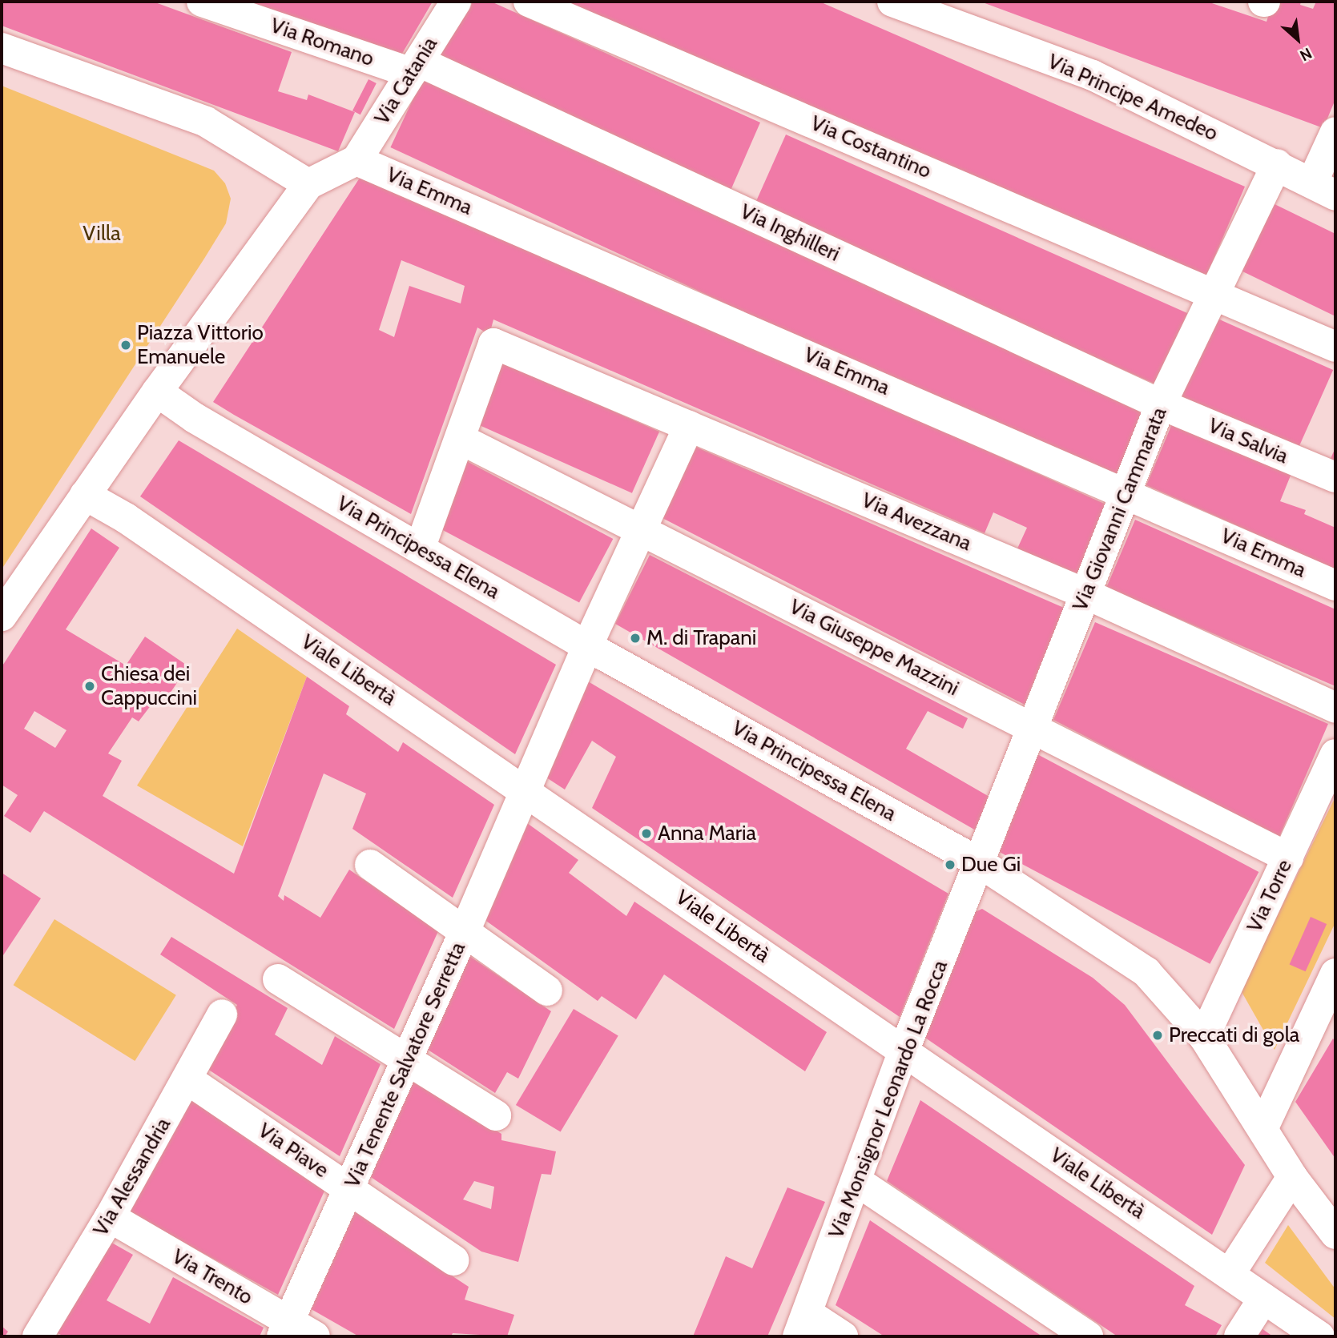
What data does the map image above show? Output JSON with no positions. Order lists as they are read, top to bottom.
{
  "streets": {
    "street": [
      "Via Romano",
      "Via Catania",
      "Via Principe Amedeo",
      "Via Costantino",
      "Via Emma",
      "Via Inghilleri",
      "Via Salvia",
      "Via Giovanni Cammarata",
      "Via Avezzana",
      "Via Principessa Elena",
      "Via Giuseppe Mazzini",
      "Viale Libertà",
      "Via Torre",
      "Via Tenente Salvatore Serretta",
      "Via Monsignor Leonardo La Rocca",
      "Via Piave",
      "Via Alessandria",
      "Via Trento"
    ]
  },
  "crossings": [
    ["Via Romano", "Via Catania"],
    ["Via Romano", "Via Inghilleri"],
    ["Via Catania", "Via Emma"],
    ["Via Catania", "Via Inghilleri"],
    ["Via Principe Amedeo", "Via Giovanni Cammarata"],
    ["Via Costantino", "Via Giovanni Cammarata"],
    ["Via Emma", "Via Giovanni Cammarata"],
    ["Via Inghilleri", "Via Salvia"],
    ["Via Inghilleri", "Via Giovanni Cammarata"],
    ["Via Salvia", "Via Giovanni Cammarata"],
    ["Via Giovanni Cammarata", "Via Avezzana"],
    ["Via Giovanni Cammarata", "Via Principessa Elena"],
    ["Via Giovanni Cammarata", "Via Giuseppe Mazzini"],
    ["Via Giovanni Cammarata", "Via Monsignor Leonardo La Rocca"],
    ["Via Avezzana", "Via Giuseppe Mazzini"],
    ["Via Avezzana", "Via Tenente Salvatore Serretta"],
    ["Via Principessa Elena", "Via Torre"],
    ["Via Principessa Elena", "Via Tenente Salvatore Serretta"],
    ["Via Principessa Elena", "Via Monsignor Leonardo La Rocca"],
    ["Via Giuseppe Mazzini", "Via Torre"],
    ["Via Giuseppe Mazzini", "Via Tenente Salvatore Serretta"],
    ["Viale Libertà", "Via Tenente Salvatore Serretta"],
    ["Viale Libertà", "Via Monsignor Leonardo La Rocca"],
    ["Via Tenente Salvatore Serretta", "Via Piave"],
    ["Via Tenente Salvatore Serretta", "Via Trento"],
    ["Via Piave", "Via Alessandria"],
    ["Via Alessandria", "Via Trento"]
  ],
  "parks": ["Villa"],
  "places": [
    "Piazza Vittorio Emanuele",
    "M. di Trapani",
    "Chiesa dei Cappuccini",
    "Anna Maria",
    "Due Gi",
    "Preccati di gola"
  ],
  "north": "bottom right"
}
